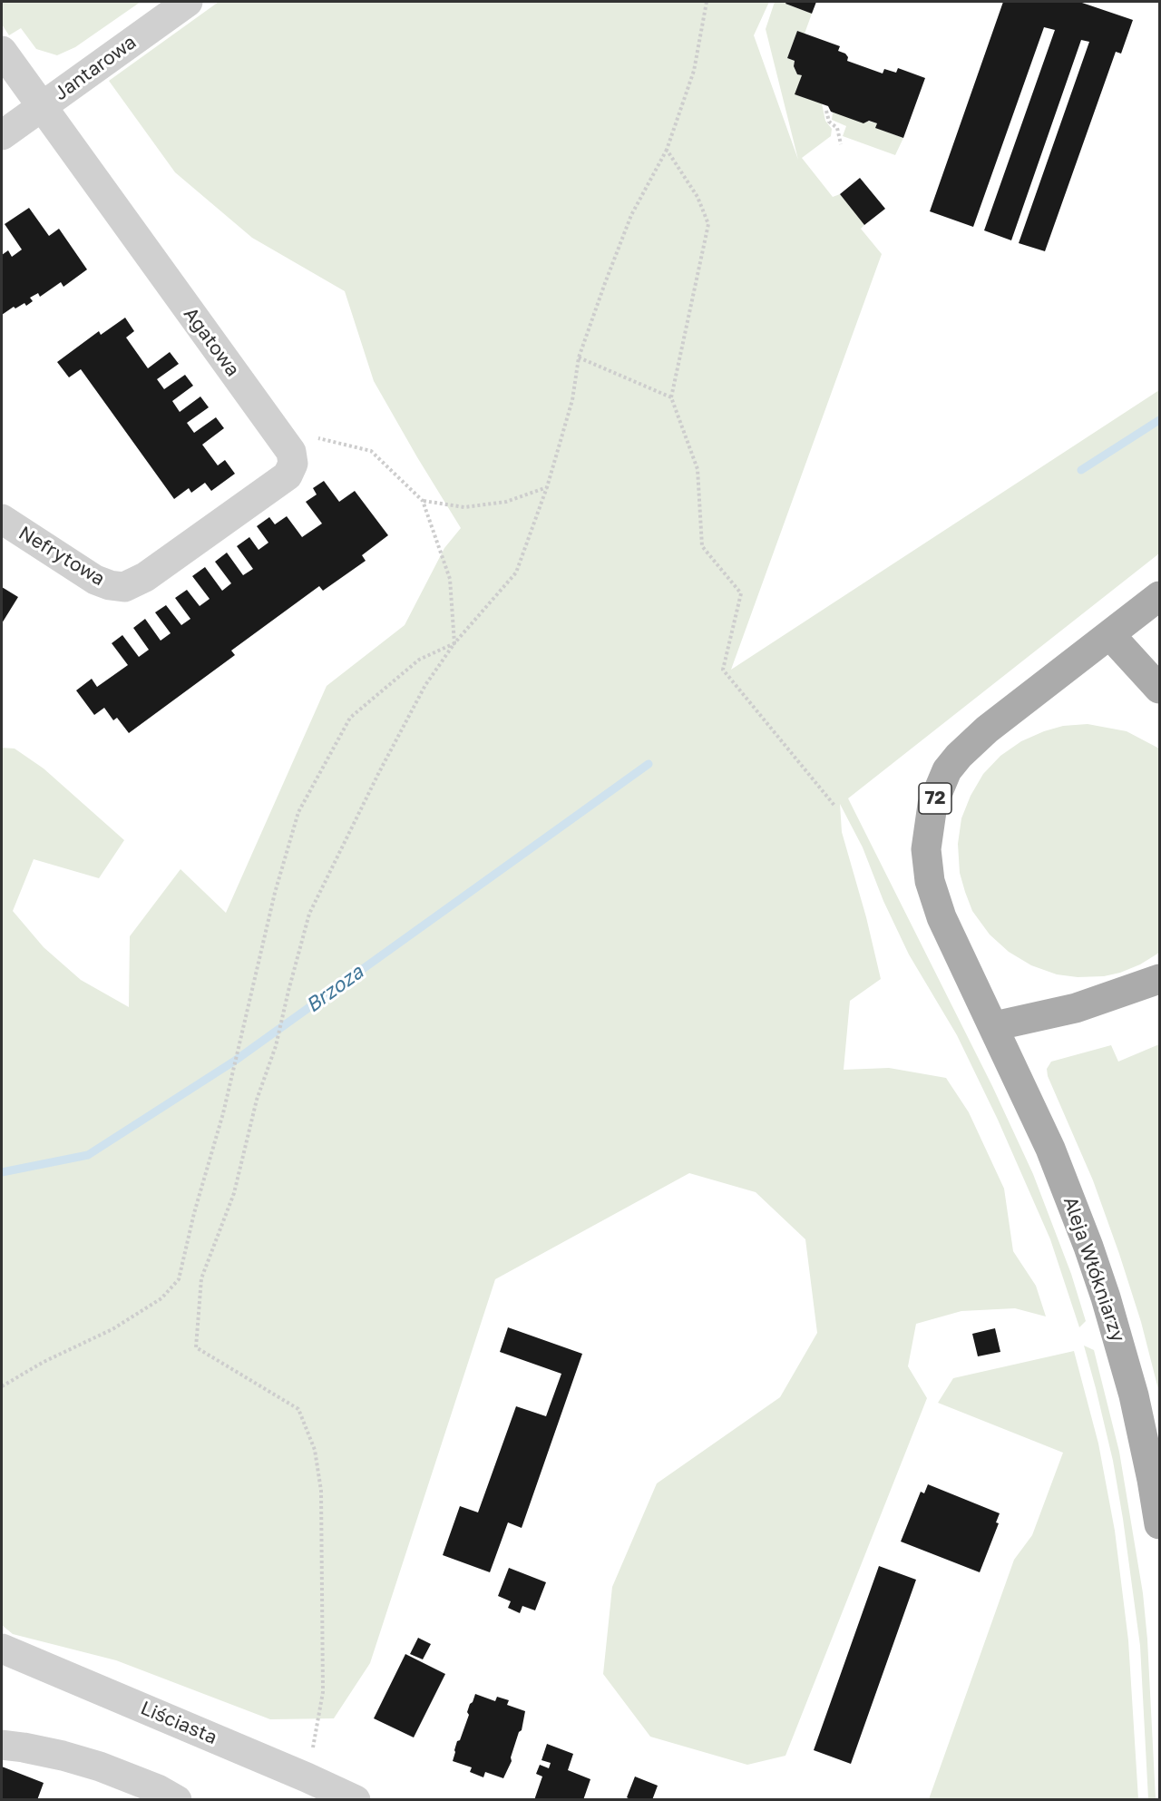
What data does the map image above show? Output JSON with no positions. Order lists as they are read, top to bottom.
{
  "streets": {
    "main road": ["72", "Aleja Włókniarzy"],
    "street": [
      "Jantarowa",
      "Agatowa",
      "Nefrytowa",
      "Liściasta"
    ]
  },
  "crossings": [
    ["Jantarowa", "Agatowa"],
    ["Agatowa", "Nefrytowa"],
    ["72", "Aleja Włókniarzy"]
  ],
  "water": ["Brzoza"]
}
